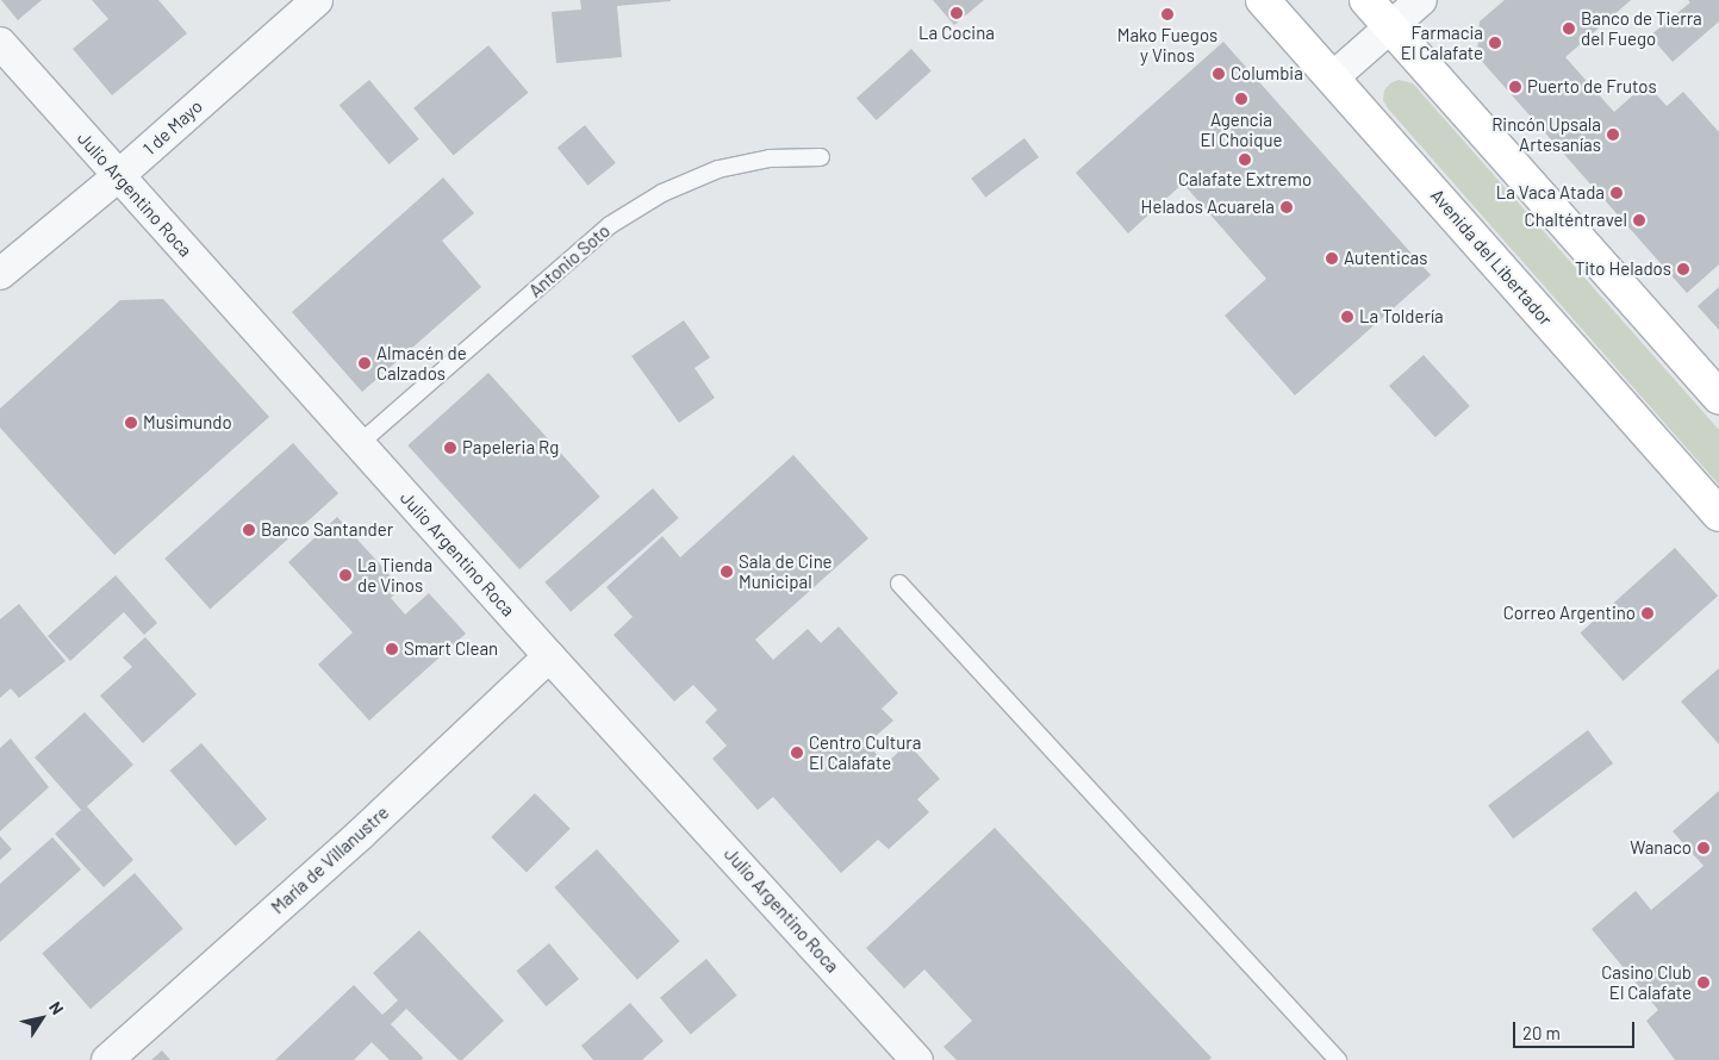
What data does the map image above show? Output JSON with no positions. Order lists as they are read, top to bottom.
{
  "streets": {
    "main road": ["Avenida del Libertador"],
    "street": ["1 de Mayo", "Julio Argentino Roca", "María de Villanustre"],
    "lane": ["Antonio Soto"]
  },
  "crossings": [
    ["1 de Mayo", "Julio Argentino Roca"],
    ["Julio Argentino Roca", "Antonio Soto"],
    ["Julio Argentino Roca", "María de Villanustre"]
  ],
  "places": [
    "La Cocina",
    "Mako Fuegos y Vinos",
    "Banco de Tierra del Fuego",
    "Farmacia El Calafate",
    "Columbia",
    "Puerto de Frutos",
    "Agencia El Choique",
    "Rincón Upsala Artesanías",
    "Calafate Extremo",
    "La Vaca Atada",
    "Helados Acuarela",
    "Chalténtravel",
    "Autenticas",
    "Tito Helados",
    "La Toldería",
    "Almacén de Calzados",
    "Musimundo",
    "Papeleria Rg",
    "Banco Santander",
    "Sala de Cine Municipal",
    "La Tienda de Vinos",
    "Correo Argentino",
    "Smart Clean",
    "Centro Cultura El Calafate",
    "Wanaco",
    "Casino Club El Calafate"
  ],
  "scale_bar": "20 m",
  "north": "top right"
}
